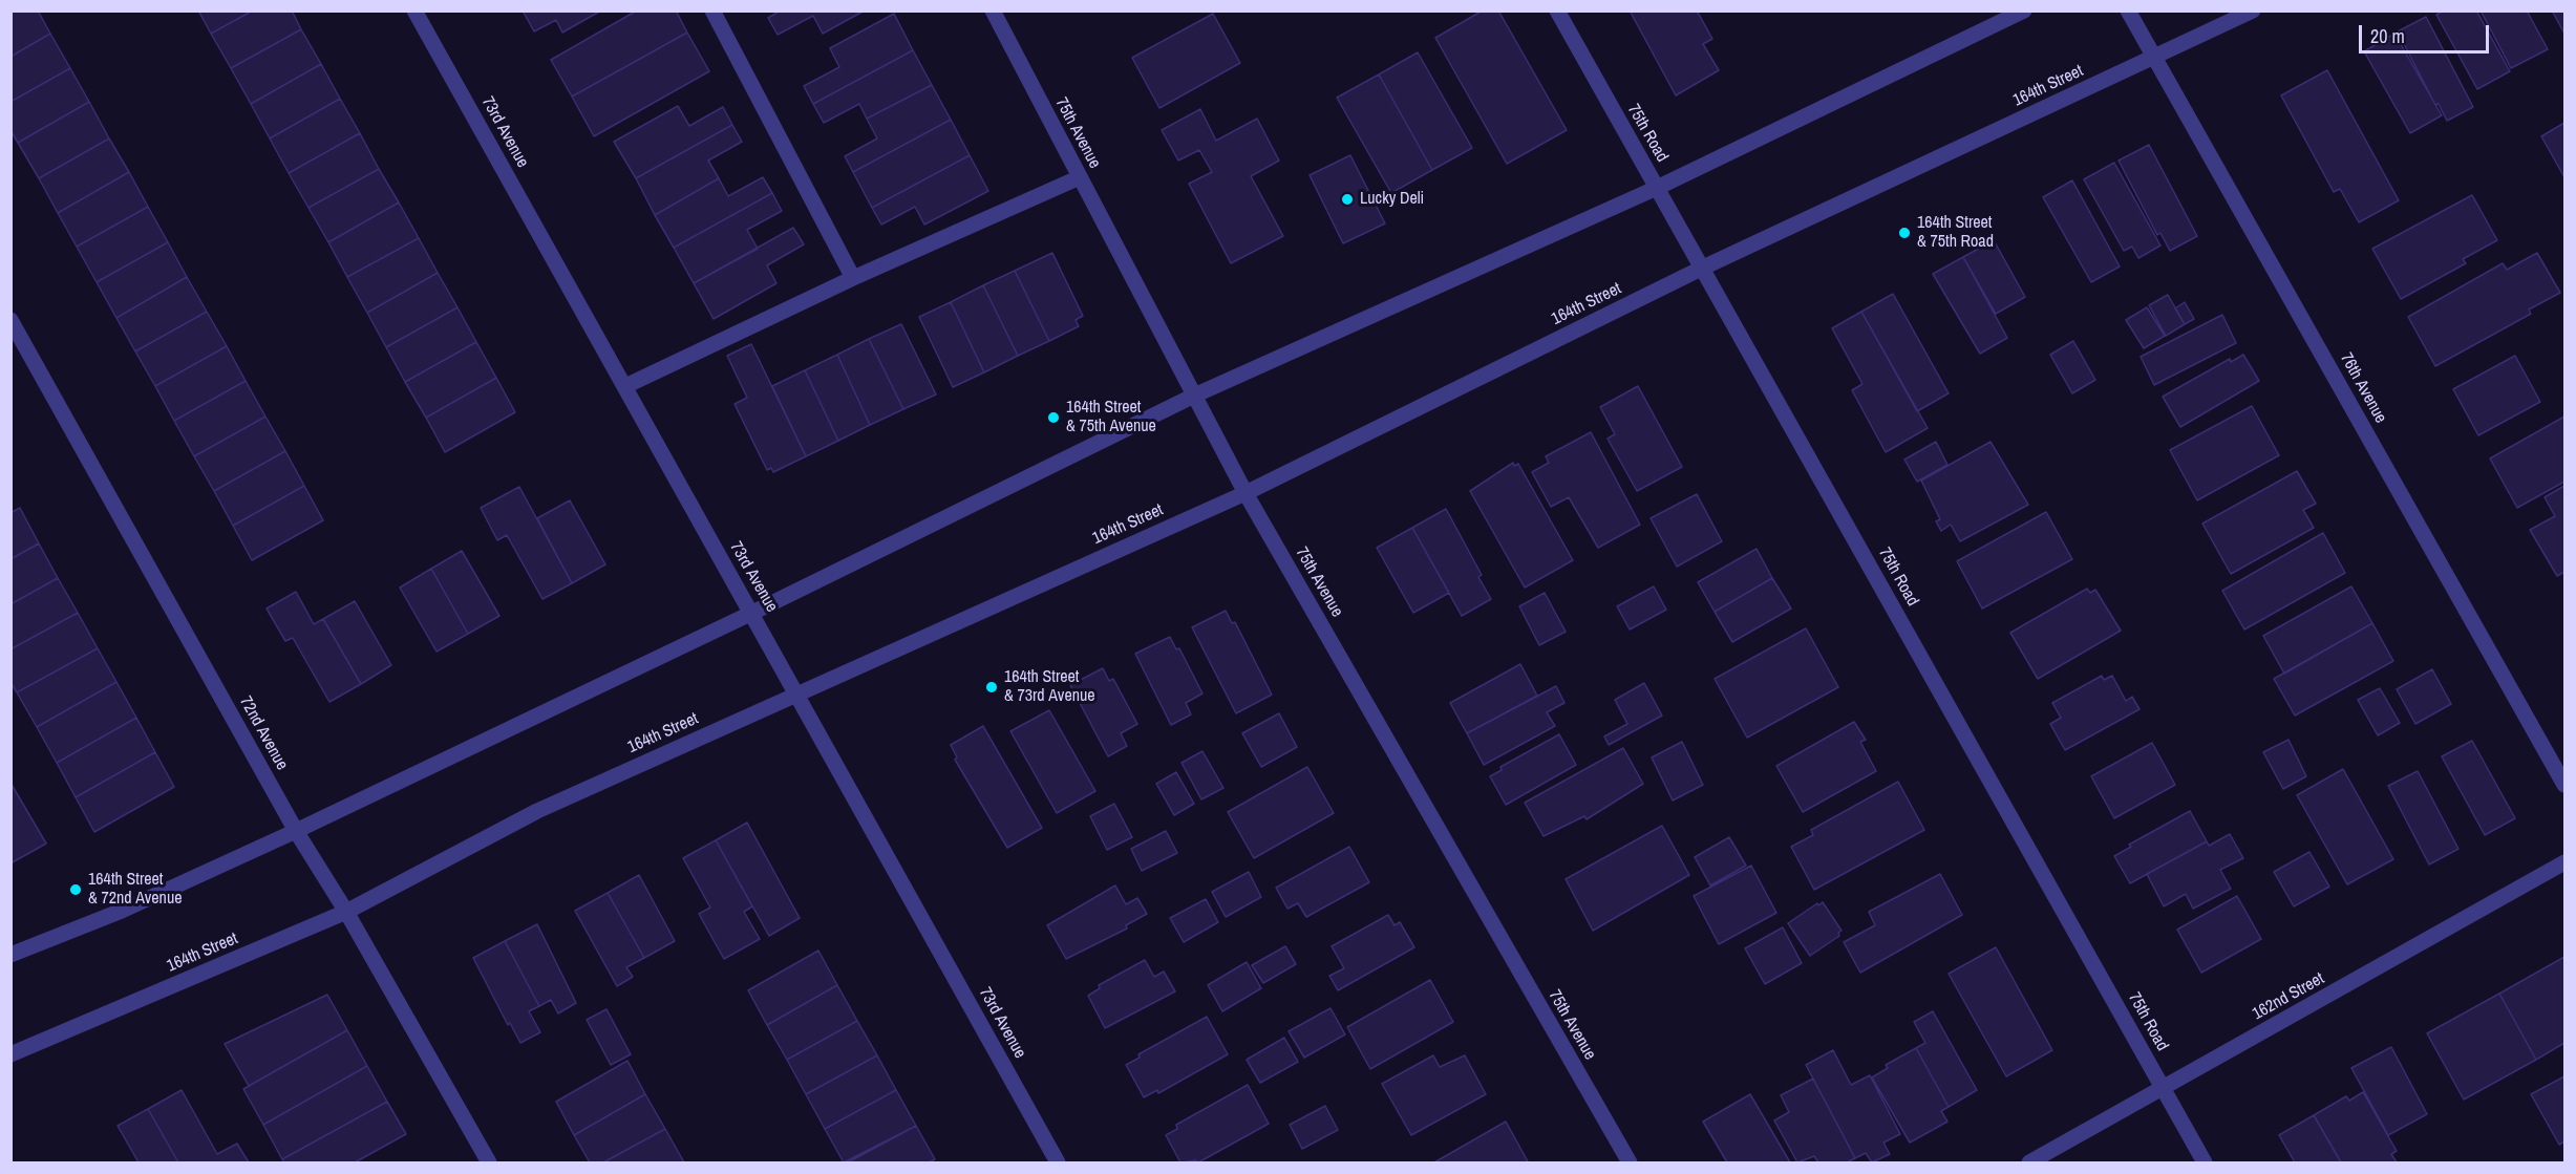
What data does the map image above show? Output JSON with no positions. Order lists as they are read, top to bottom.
{
  "streets": {
    "street": [
      "164th Street",
      "73rd Avenue",
      "75th Avenue",
      "75th Road",
      "76th Avenue",
      "72nd Avenue",
      "162nd Street"
    ]
  },
  "crossings": [
    ["164th Street", "73rd Avenue"],
    ["164th Street", "75th Avenue"],
    ["164th Street", "75th Road"],
    ["164th Street", "76th Avenue"],
    ["164th Street", "72nd Avenue"],
    ["75th Road", "162nd Street"]
  ],
  "places": [
    "Lucky Deli",
    "164th Street & 75th Road",
    "164th Street & 75th Avenue",
    "164th Street & 73rd Avenue",
    "164th Street & 72nd Avenue"
  ],
  "scale_bar": "20 m"
}
